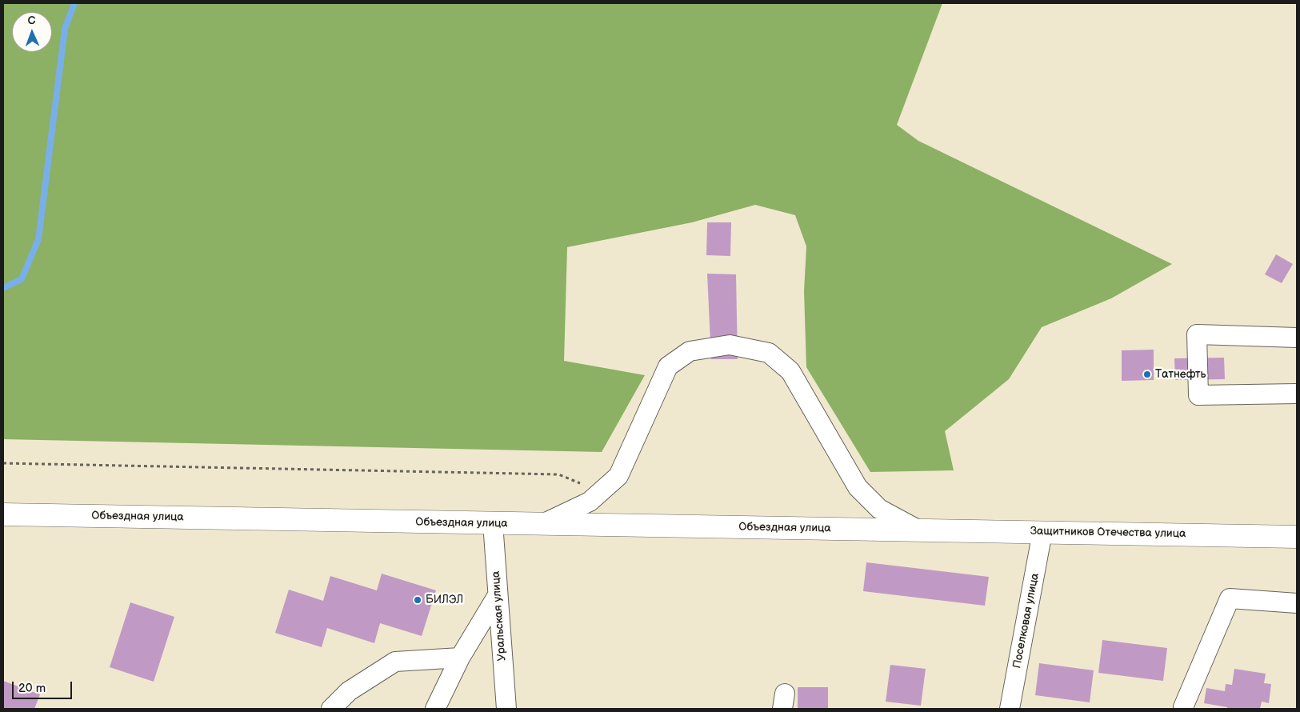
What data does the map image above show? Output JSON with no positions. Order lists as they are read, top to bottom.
{
  "streets": {
    "main road": ["Объездная улица", "Защитников Отечества улица"],
    "street": ["Уральская улица", "Поселковая улица"]
  },
  "crossings": [
    ["Объездная улица", "Защитников Отечества улица"],
    ["Объездная улица", "Уральская улица"],
    ["Защитников Отечества улица", "Поселковая улица"]
  ],
  "places": ["Татнефть", "БИЛЭЛ"],
  "scale_bar": "20 m",
  "north": "top"
}
